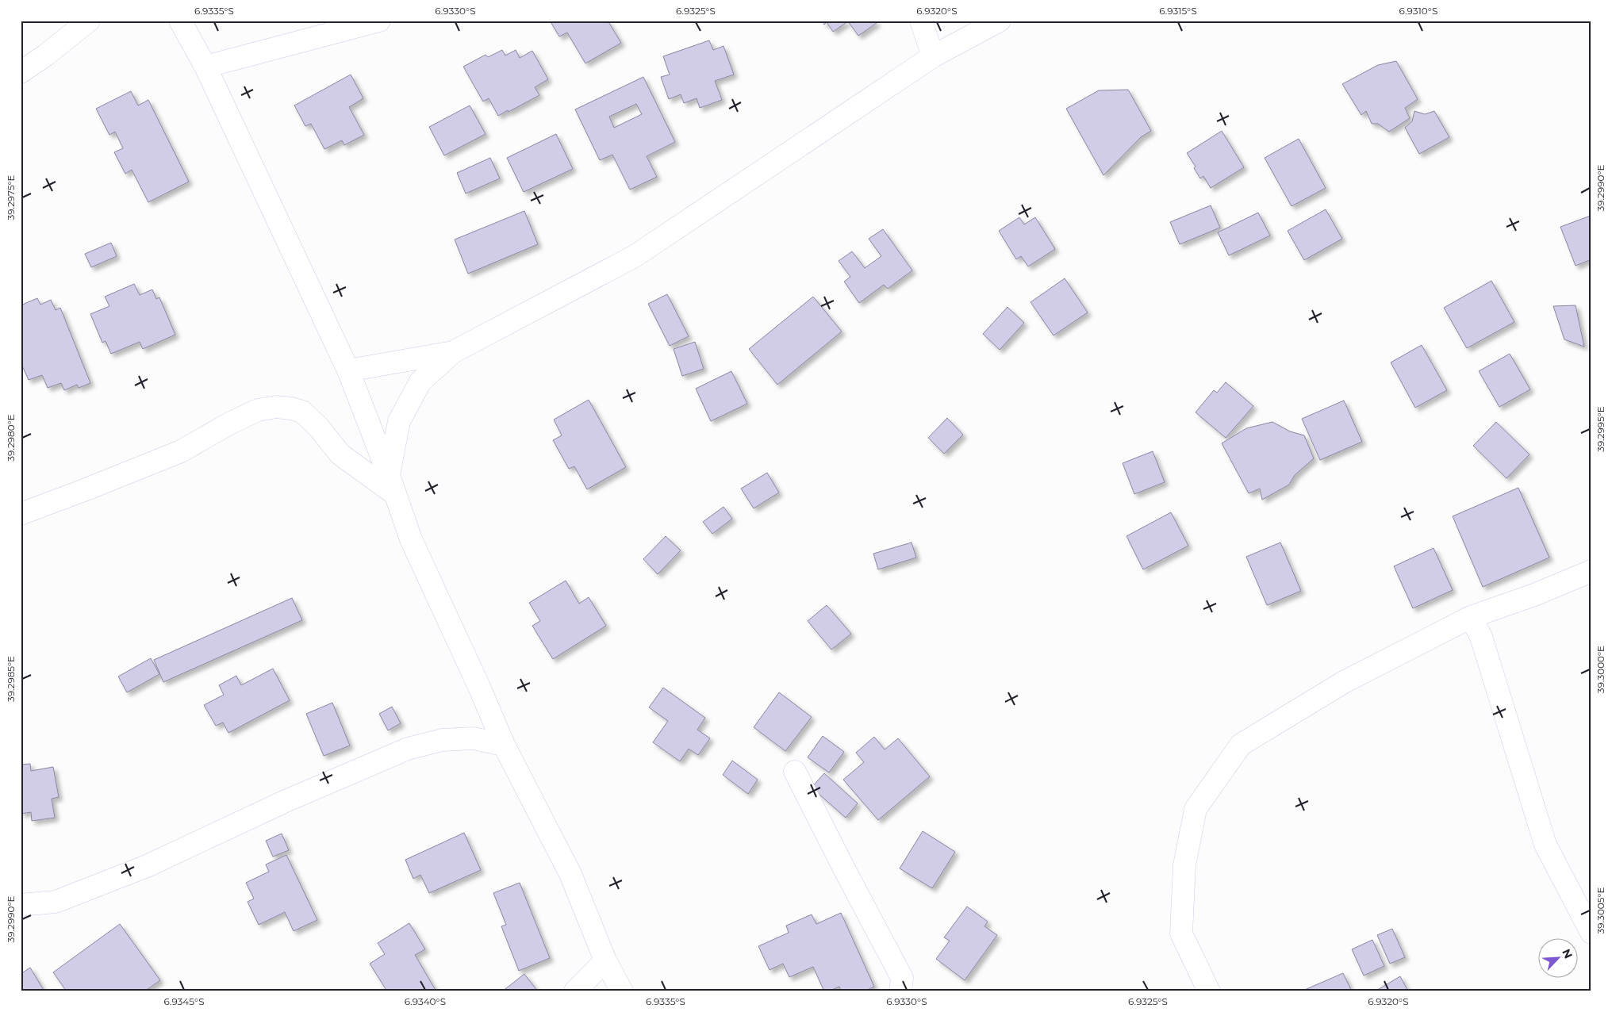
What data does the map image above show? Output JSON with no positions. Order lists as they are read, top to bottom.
{
  "north": "top right",
  "coordinates": [
    "6.9335°S",
    "6.9330°S",
    "6.9325°S",
    "6.9320°S",
    "6.9315°S",
    "6.9310°S",
    "39.2990°E",
    "39.2975°E",
    "39.2995°E",
    "39.2980°E",
    "39.3000°E",
    "39.2985°E",
    "39.3005°E",
    "6.9345°S",
    "6.9340°S"
  ]
}
